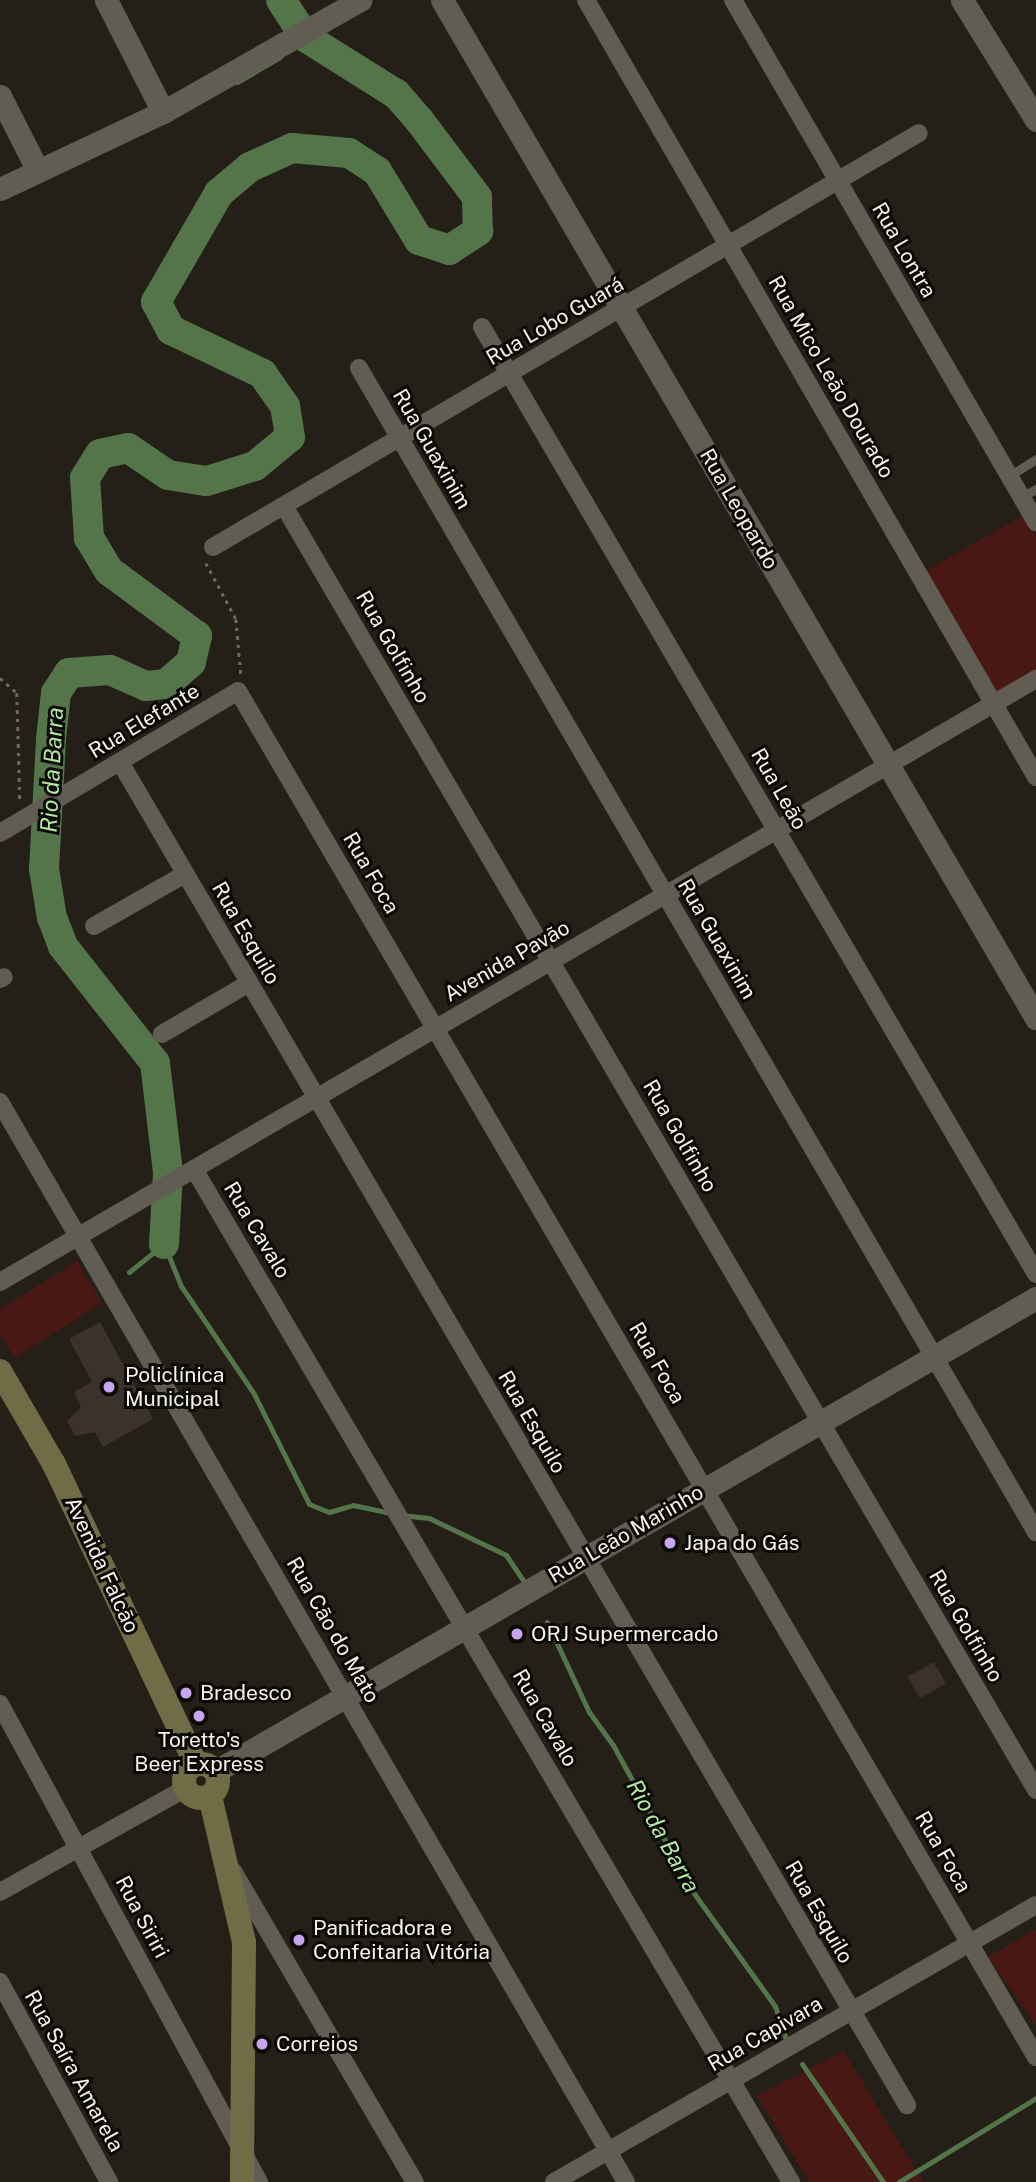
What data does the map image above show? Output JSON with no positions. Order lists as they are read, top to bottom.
{
  "streets": {
    "main road": ["Avenida Falcão"],
    "street": [
      "Rua Lontra",
      "Rua Lobo Guará",
      "Rua Mico Leão Dourado",
      "Rua Guaxinim",
      "Rua Leopardo",
      "Rua Golfinho",
      "Rua Elefante",
      "Rua Leão",
      "Rua Foca",
      "Rua Esquilo",
      "Avenida Pavão",
      "Rua Cavalo",
      "Rua Leão Marinho",
      "Rua Cão do Mato",
      "Rua Siriri",
      "Rua Capivara",
      "Rua Saíra Amarela"
    ]
  },
  "crossings": [
    ["Rua Lontra", "Rua Lobo Guará"],
    ["Rua Lobo Guará", "Rua Mico Leão Dourado"],
    ["Rua Lobo Guará", "Rua Guaxinim"],
    ["Rua Lobo Guará", "Rua Leopardo"],
    ["Rua Lobo Guará", "Rua Golfinho"],
    ["Rua Lobo Guará", "Rua Leão"],
    ["Rua Mico Leão Dourado", "Avenida Pavão"],
    ["Rua Guaxinim", "Avenida Pavão"],
    ["Rua Guaxinim", "Rua Leão Marinho"],
    ["Rua Leopardo", "Avenida Pavão"],
    ["Rua Golfinho", "Avenida Pavão"],
    ["Rua Golfinho", "Rua Leão Marinho"],
    ["Rua Elefante", "Rua Foca"],
    ["Rua Elefante", "Rua Esquilo"],
    ["Rua Leão", "Avenida Pavão"],
    ["Rua Foca", "Avenida Pavão"],
    ["Rua Foca", "Rua Leão Marinho"],
    ["Rua Foca", "Rua Capivara"],
    ["Rua Esquilo", "Avenida Pavão"],
    ["Rua Esquilo", "Rua Leão Marinho"],
    ["Rua Esquilo", "Rua Capivara"],
    ["Avenida Pavão", "Rua Cavalo"],
    ["Avenida Pavão", "Rua Cão do Mato"],
    ["Rua Cavalo", "Rua Leão Marinho"],
    ["Rua Cavalo", "Rua Capivara"],
    ["Rua Leão Marinho", "Avenida Falcão"],
    ["Rua Leão Marinho", "Rua Cão do Mato"],
    ["Rua Cão do Mato", "Rua Capivara"]
  ],
  "water": ["Rio da Barra"],
  "places": [
    "Policlínica Municipal",
    "Japa do Gás",
    "ORJ Supermercado",
    "Bradesco",
    "Toretto's Beer Express",
    "Panificadora e Confeitaria Vitória",
    "Correios"
  ]
}
